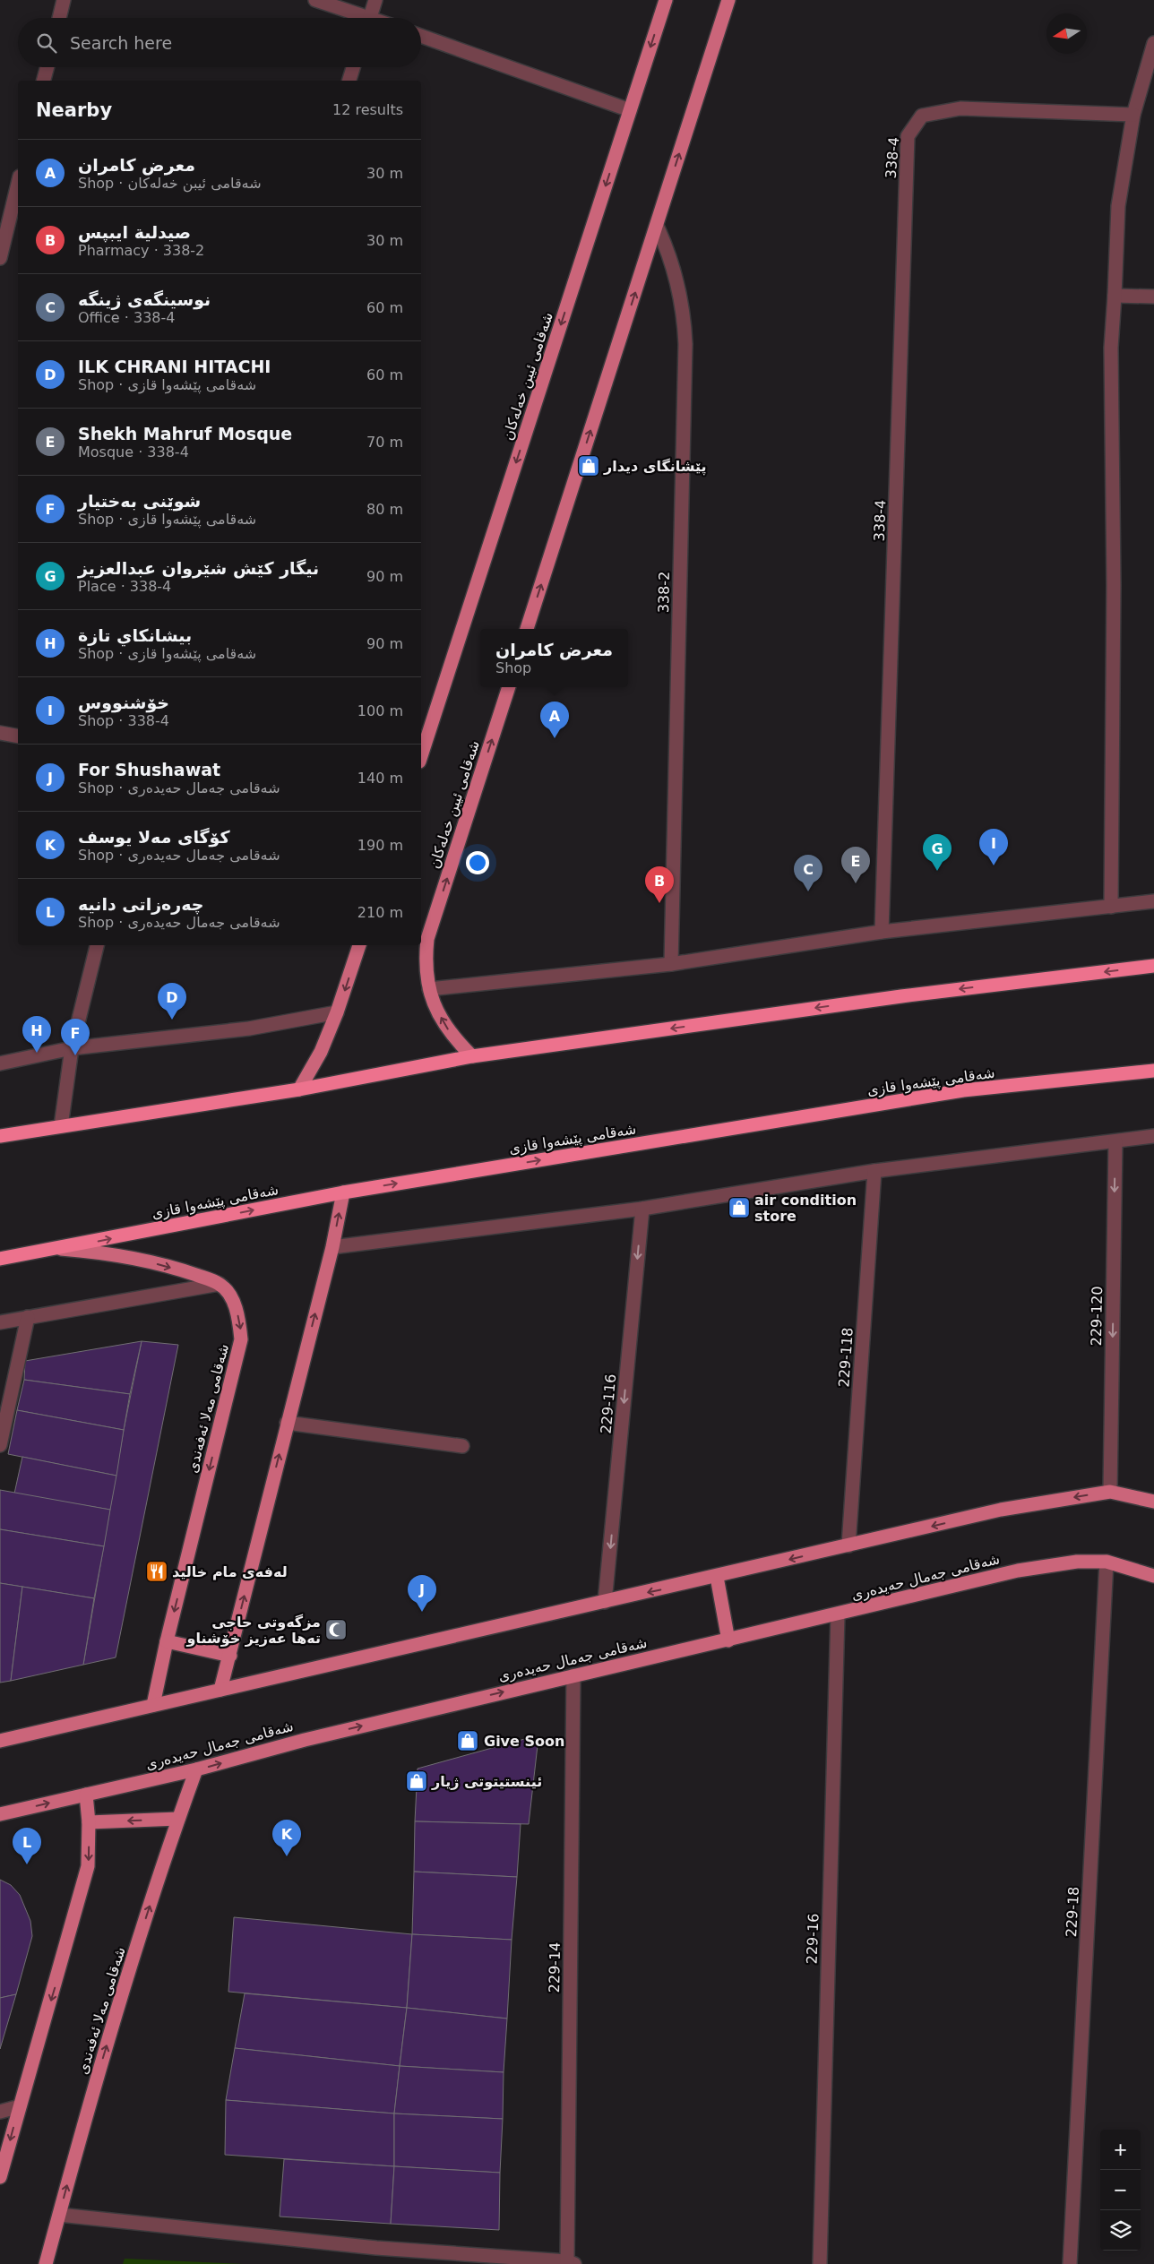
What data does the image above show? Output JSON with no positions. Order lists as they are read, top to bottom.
{
  "streets": {
    "highway": ["شەقامی پێشەوا قازی"],
    "main road": ["شەقامی ئیبن خەلەکان", "شەقامی مەلا ئەفەندی", "شەقامی جەمال حەیدەری"],
    "street": [
      "338-4",
      "338-2",
      "229-120",
      "229-118",
      "229-116",
      "229-18",
      "229-16",
      "229-14"
    ]
  },
  "crossings": [
    ["شەقامی مەلا ئەفەندی", "شەقامی جەمال حەیدەری"],
    ["شەقامی جەمال حەیدەری", "229-18"],
    ["شەقامی جەمال حەیدەری", "229-16"],
    ["شەقامی جەمال حەیدەری", "229-14"]
  ],
  "one_way": ["229-120", "229-116"],
  "places": {
    "shop": [
      "پێشانگای دیدار",
      "air condition store",
      "Give Soon",
      "ئینستیتوتی ژیار"
    ],
    "restaurant": ["لەفەی مام خالید"],
    "mosque": ["مزگەوتی حاجی تەها عەزیز خۆشناو"]
  },
  "north": "left",
  "page": {
    "search": "Search here",
    "heading": ["Nearby", "12 results"],
    "list": [
      {
        "mark": "A",
        "name": "معرض کامران",
        "note": "Shop · شەقامی ئیبن خەلەکان",
        "value": "30 m"
      },
      {
        "mark": "B",
        "name": "صيدلية ایبپس",
        "note": "Pharmacy · 338-2",
        "value": "30 m"
      },
      {
        "mark": "C",
        "name": "نوسینگەی ژینگە",
        "note": "Office · 338-4",
        "value": "60 m"
      },
      {
        "mark": "D",
        "name": "ILK CHRANI HITACHI",
        "note": "Shop · شەقامی پێشەوا قازی",
        "value": "60 m"
      },
      {
        "mark": "E",
        "name": "Shekh Mahruf Mosque",
        "note": "Mosque · 338-4",
        "value": "70 m"
      },
      {
        "mark": "F",
        "name": "شوێنی بەختیار",
        "note": "Shop · شەقامی پێشەوا قازی",
        "value": "80 m"
      },
      {
        "mark": "G",
        "name": "نیگار کێش شێروان عبدالعزیز",
        "note": "Place · 338-4",
        "value": "90 m"
      },
      {
        "mark": "H",
        "name": "بيشانكاي تازة",
        "note": "Shop · شەقامی پێشەوا قازی",
        "value": "90 m"
      },
      {
        "mark": "I",
        "name": "خۆشنووس",
        "note": "Shop · 338-4",
        "value": "100 m"
      },
      {
        "mark": "J",
        "name": "For Shushawat",
        "note": "Shop · شەقامی جەمال حەیدەری",
        "value": "140 m"
      },
      {
        "mark": "K",
        "name": "کۆگای مەلا یوسف",
        "note": "Shop · شەقامی جەمال حەیدەری",
        "value": "190 m"
      },
      {
        "mark": "L",
        "name": "چەرەزاتی دانیە",
        "note": "Shop · شەقامی جەمال حەیدەری",
        "value": "210 m"
      }
    ],
    "popup": ["معرض کامران", "Shop"],
    "pins": [
      "A",
      "I",
      "G",
      "E",
      "C",
      "B",
      "D",
      "H",
      "F",
      "J",
      "K",
      "L"
    ],
    "map_buttons": ["+", "−"]
  }
}
